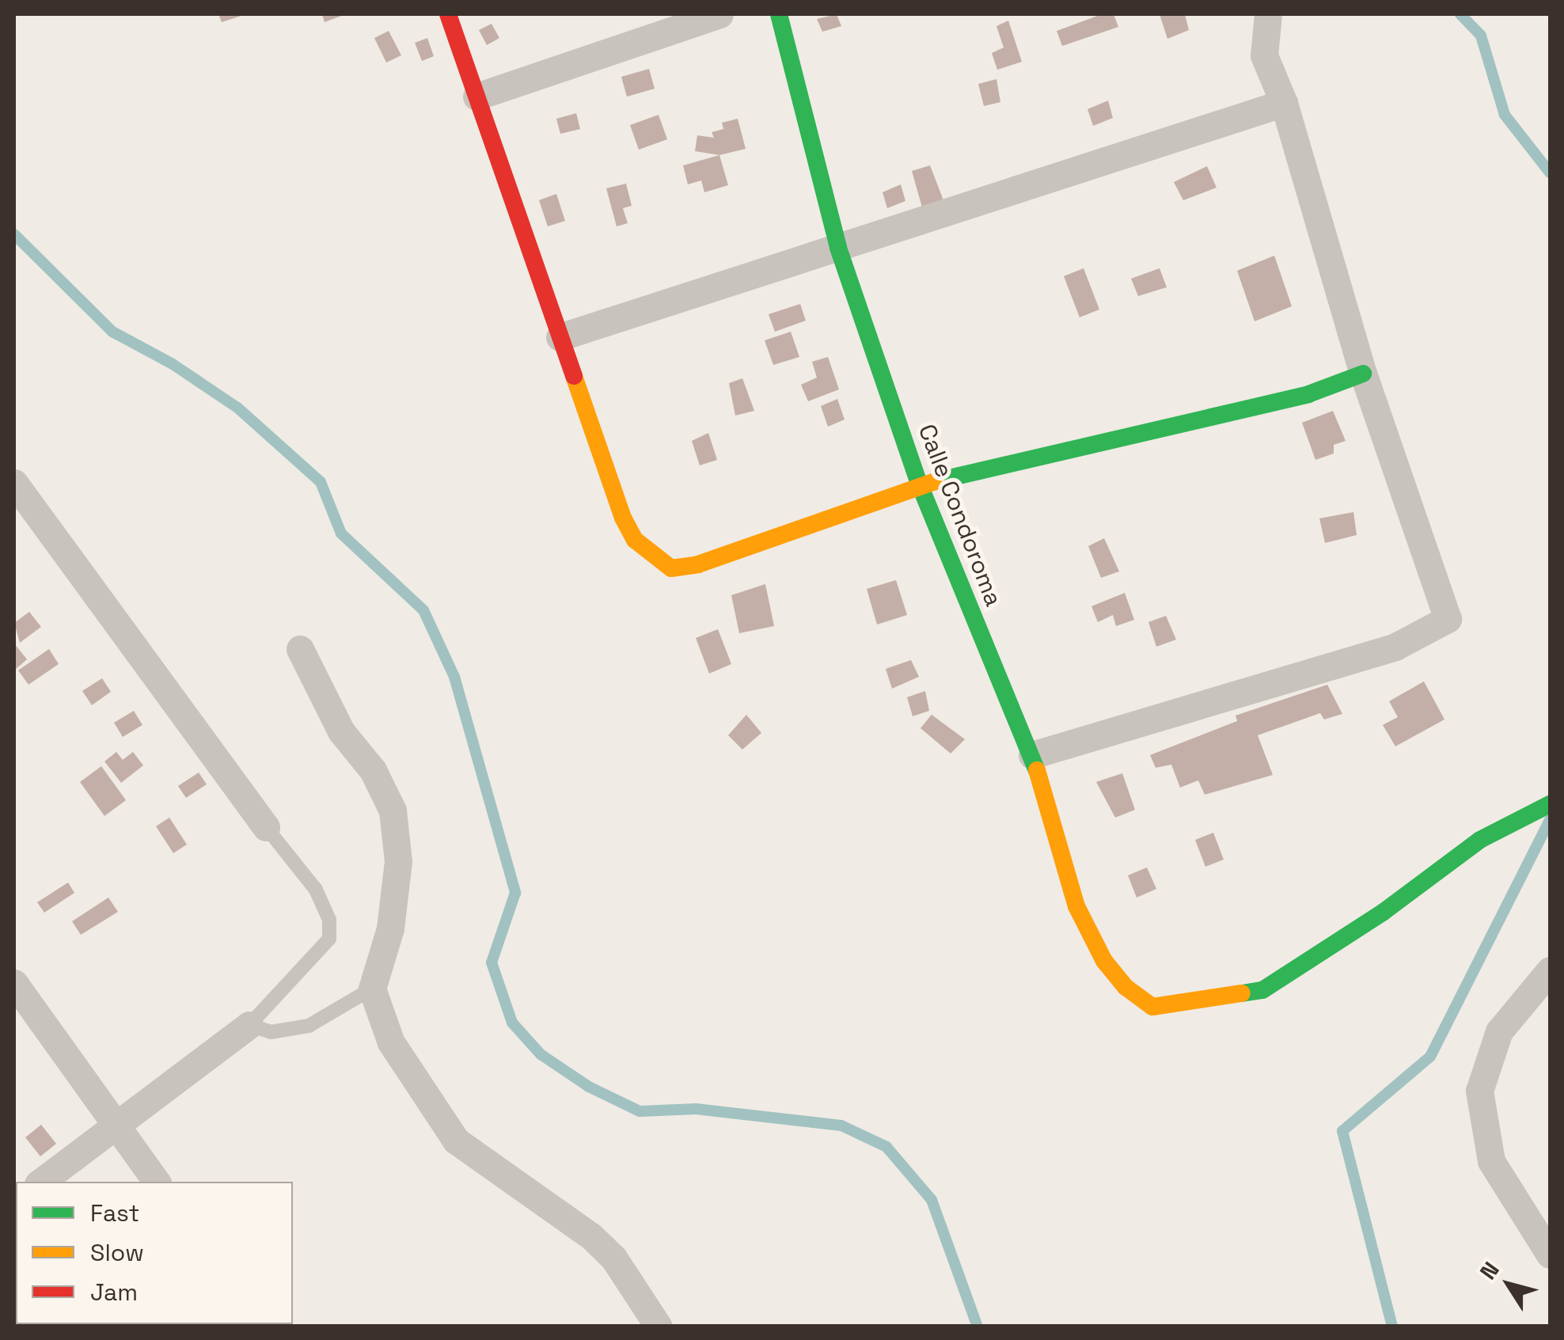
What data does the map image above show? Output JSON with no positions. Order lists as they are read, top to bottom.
{
  "streets": {
    "street": ["Calle Condoroma"]
  },
  "legend": ["Fast", "Slow", "Jam"],
  "north": "top left"
}
